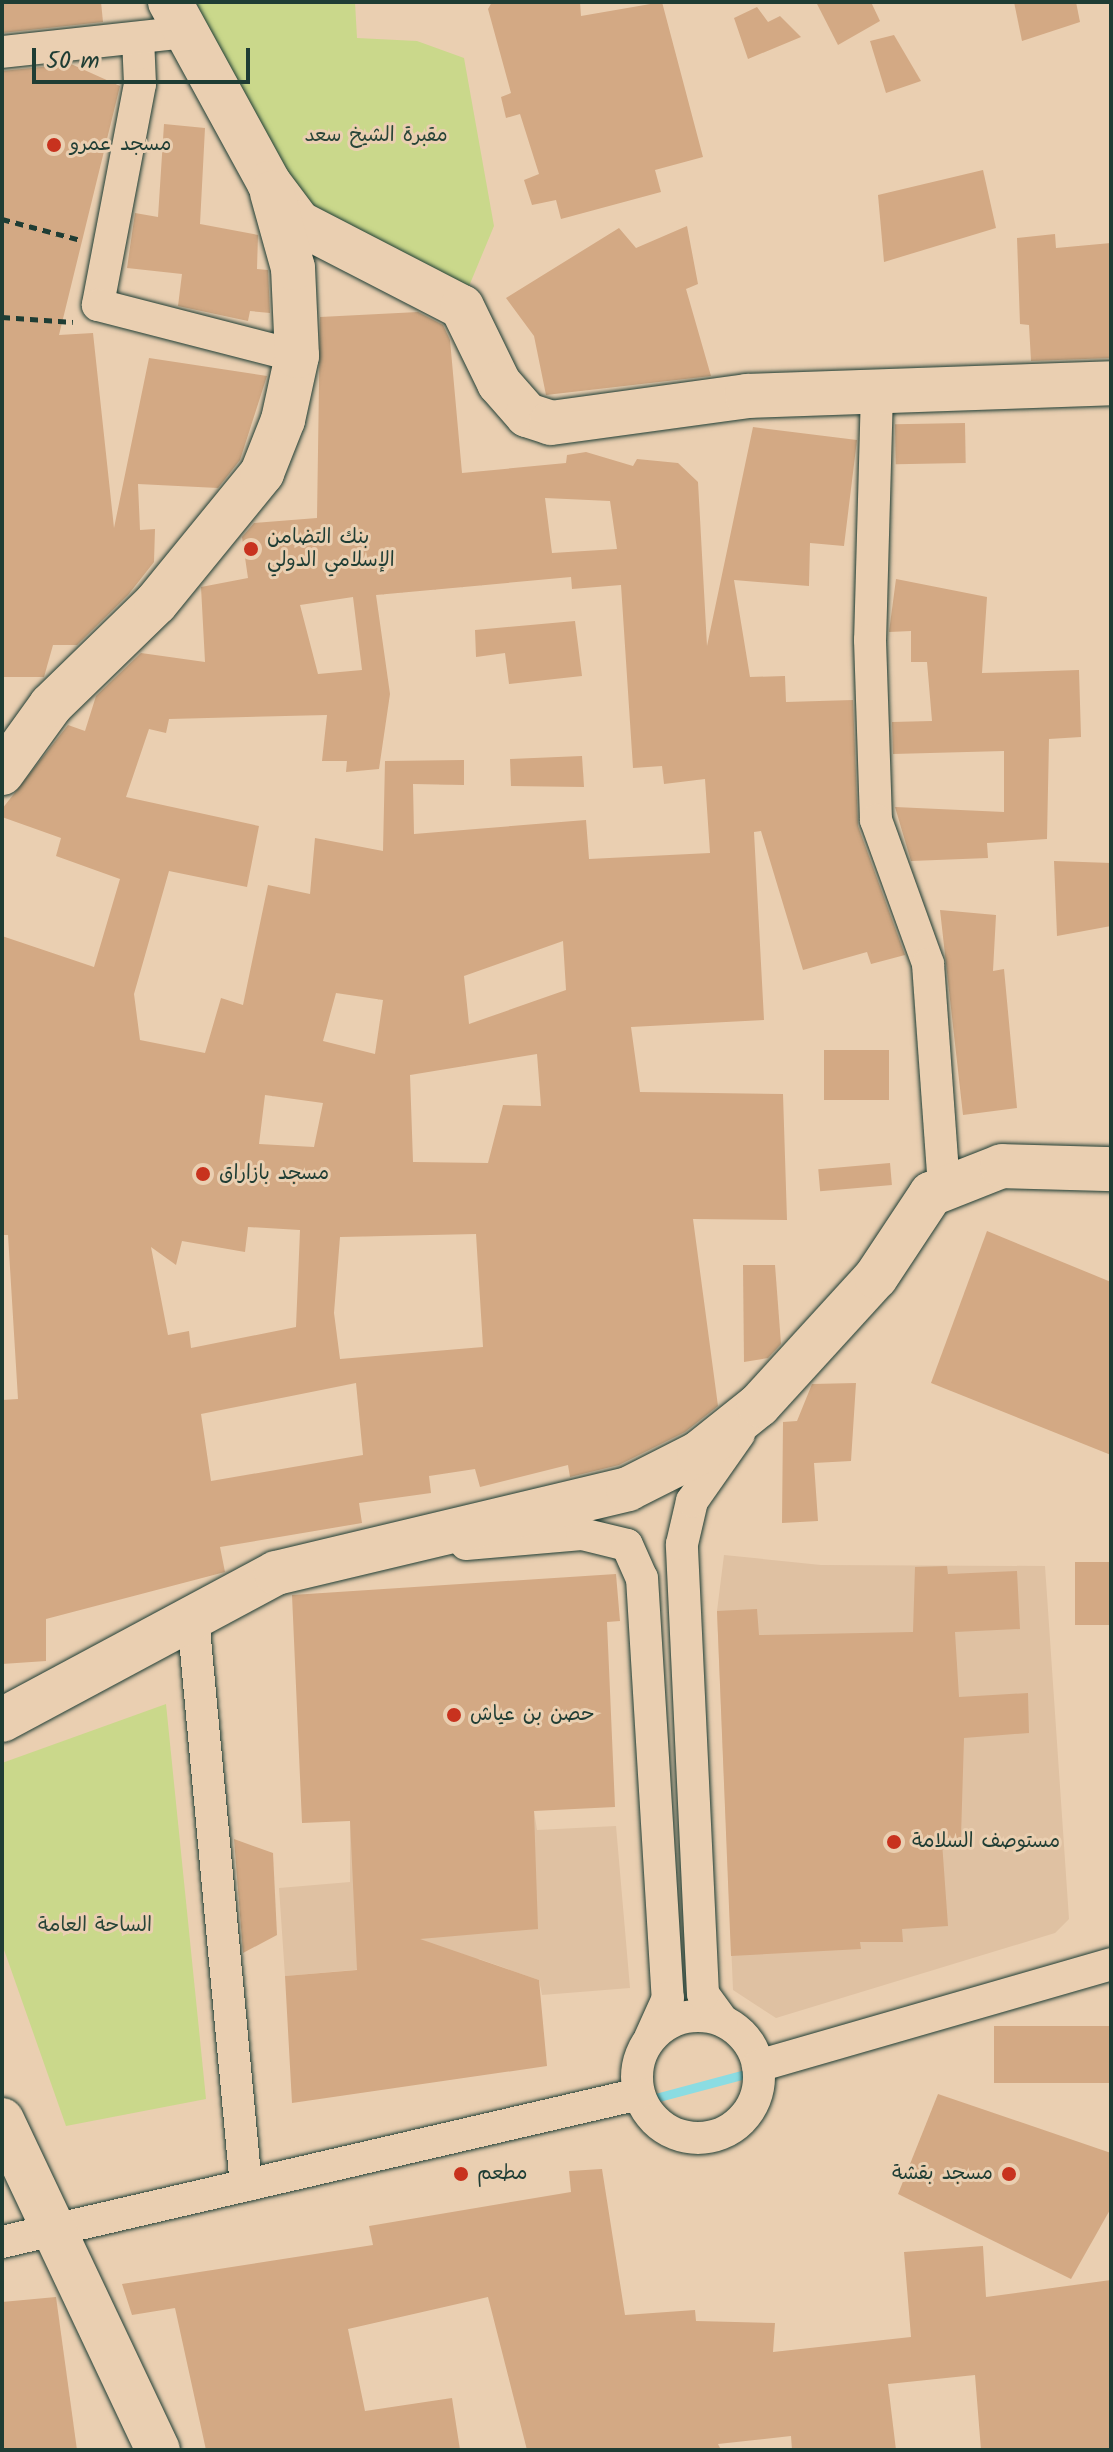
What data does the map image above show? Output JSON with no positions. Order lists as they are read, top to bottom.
{
  "parks": ["مقبرة الشيخ سعد", "الساحة العامة"],
  "places": [
    "مسجد عمرو",
    "بنك التضامن الإسلامي الدولي",
    "مسجد بازاراق",
    "حصن بن عياش",
    "مستوصف السلامة",
    "مطعم",
    "مسجد بقشة"
  ],
  "scale_bar": "50 m"
}
